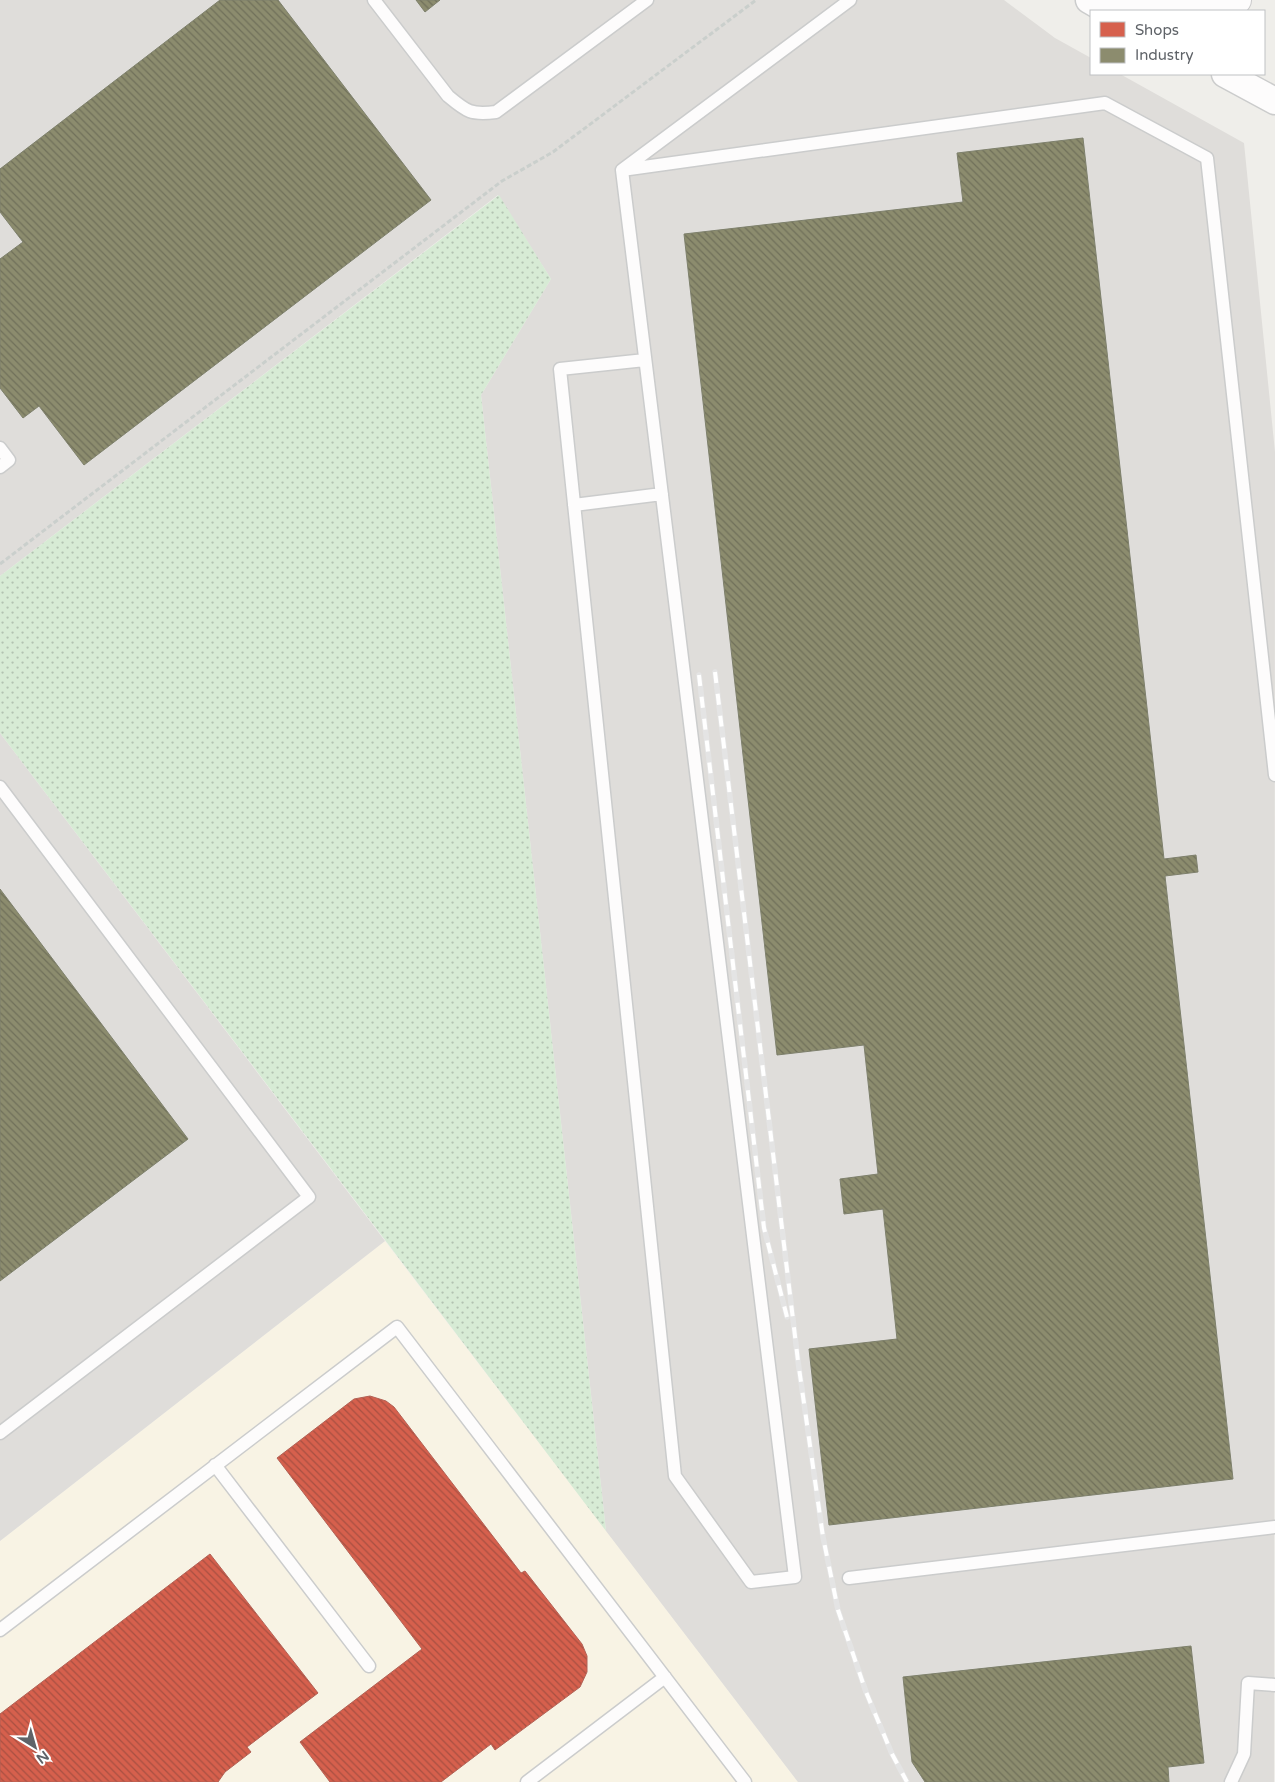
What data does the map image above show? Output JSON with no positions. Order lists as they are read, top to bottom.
{
  "legend": ["Shops", "Industry"],
  "north": "bottom right"
}
